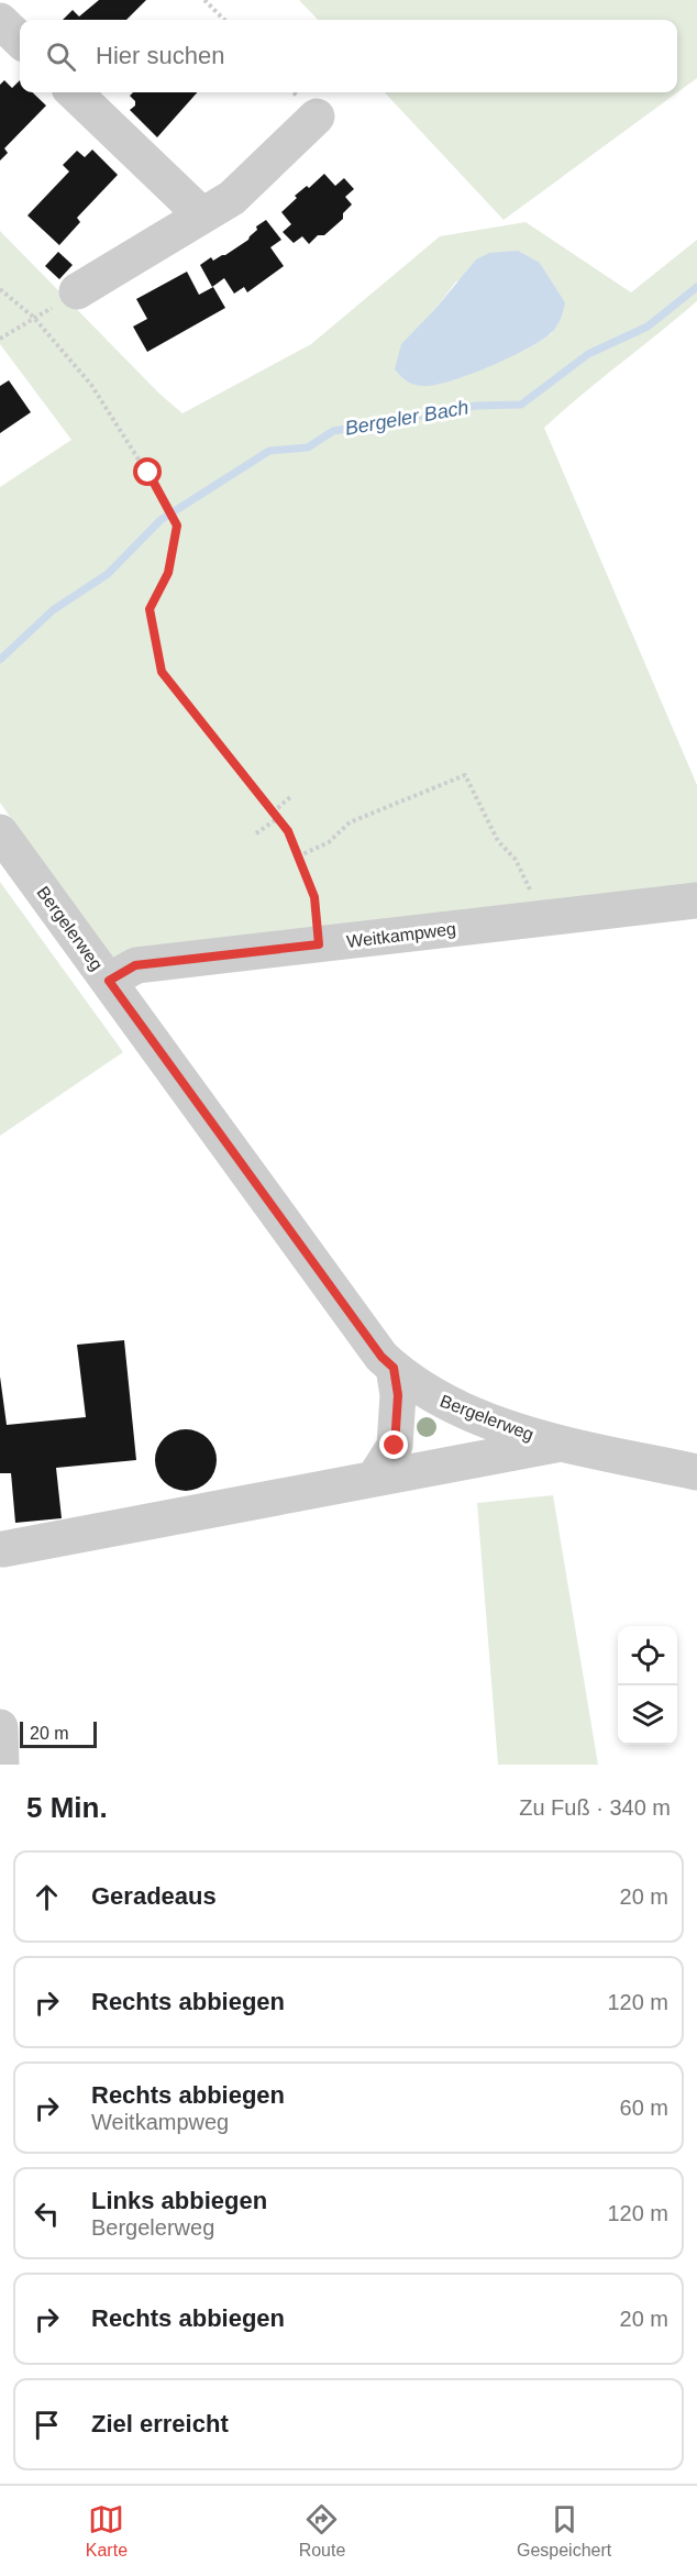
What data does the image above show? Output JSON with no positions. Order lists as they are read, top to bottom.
{
  "streets": {
    "street": ["Bergelerweg", "Weitkampweg"]
  },
  "crossings": [
    ["Bergelerweg", "Weitkampweg"]
  ],
  "water": ["Bergeler Bach"],
  "scale_bar": "20 m",
  "page": {
    "search": "Hier suchen",
    "scale": "20 m",
    "heading": ["5 Min.", "Zu Fuß · 340 m"],
    "list": [
      ["Geradeaus", "20 m"],
      ["Rechts abbiegen", "120 m"],
      ["Rechts abbiegen", "Weitkampweg", "60 m"],
      ["Links abbiegen", "Bergelerweg", "120 m"],
      ["Rechts abbiegen", "20 m"],
      "Ziel erreicht"
    ],
    "nav": ["Karte", "Route", "Gespeichert"]
  }
}
